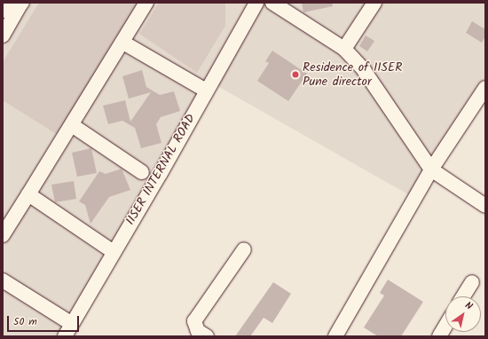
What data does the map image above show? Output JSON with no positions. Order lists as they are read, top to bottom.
{
  "streets": {
    "lane": ["IISER INTERNAL ROAD"]
  },
  "places": ["Residence of IISER Pune director"],
  "scale_bar": "50 m",
  "north": "top right"
}
